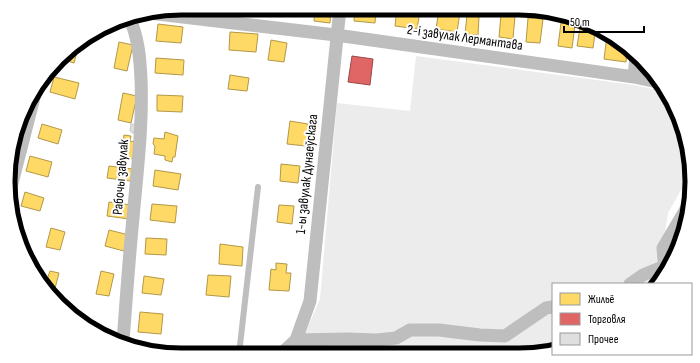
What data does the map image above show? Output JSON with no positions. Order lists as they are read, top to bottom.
{
  "streets": {
    "street": ["2-і завулак Лермантава", "1-ы завулак Дунаеўскага", "Рабочы завулак"]
  },
  "crossings": [
    ["2-і завулак Лермантава", "1-ы завулак Дунаеўскага"]
  ],
  "legend": ["Жильё", "Торговля", "Прочее"],
  "scale_bar": "50 m"
}
